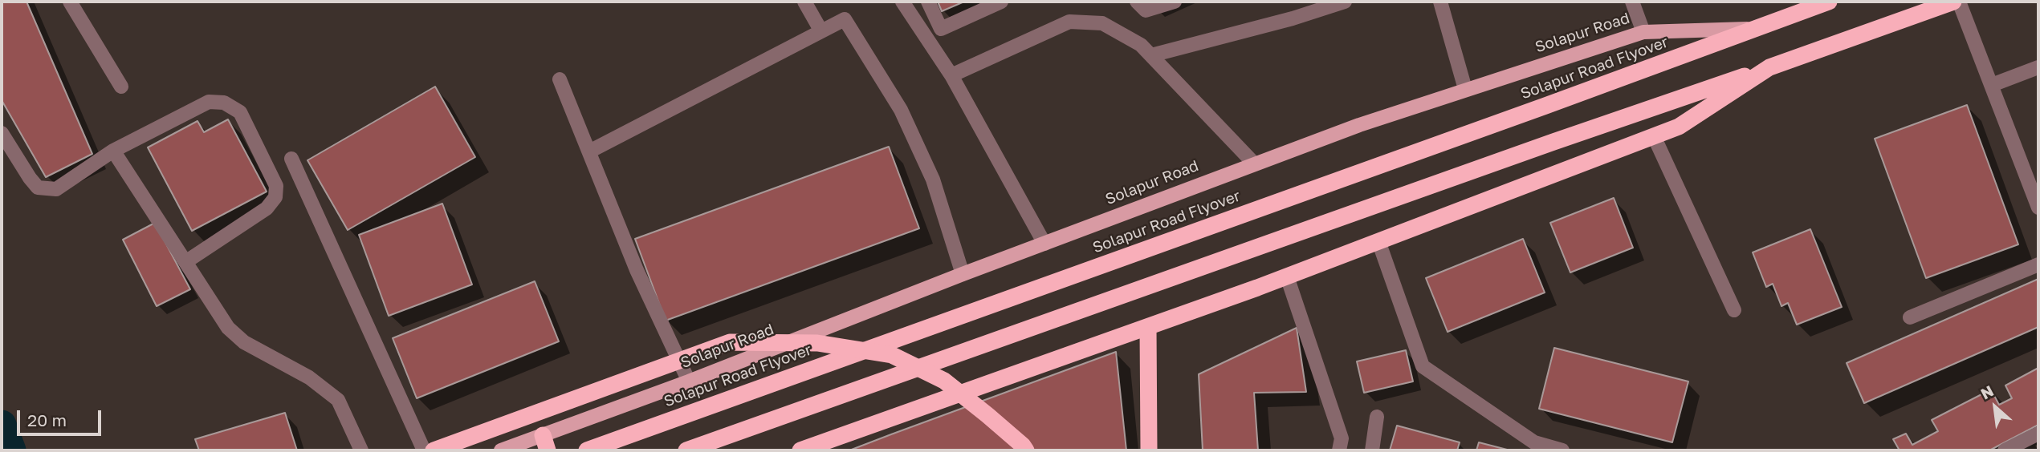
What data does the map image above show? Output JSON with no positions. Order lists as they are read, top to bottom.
{
  "streets": {
    "highway": ["Solapur Road", "Solapur Road Flyover"]
  },
  "crossings": [
    ["Solapur Road", "Solapur Road Flyover"]
  ],
  "scale_bar": "20 m",
  "north": "top left"
}
